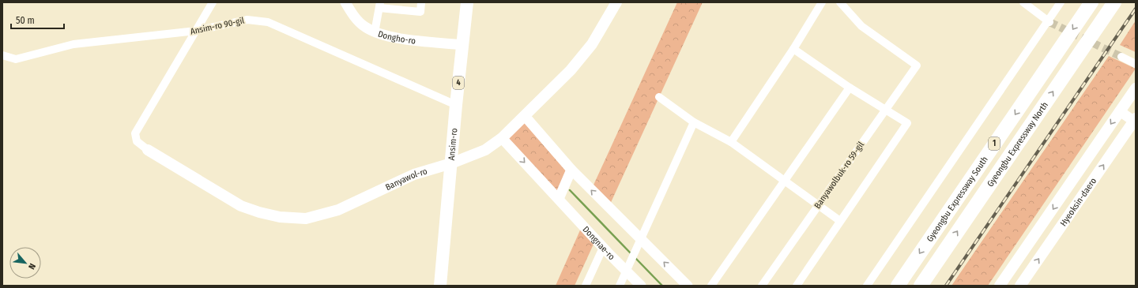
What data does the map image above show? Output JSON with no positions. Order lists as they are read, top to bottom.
{
  "streets": {
    "highway": ["1", "Gyeongbu Expressway North", "Gyeongbu Expressway South"],
    "main road": [
      "4",
      "Ansim-ro",
      "Banyawol-ro",
      "Hyeoksin-daero"
    ],
    "street": [
      "Ansim-ro 90-gil",
      "Dongho-ro",
      "Banyawolbuk-ro 59-gil",
      "Dongnae-ro"
    ]
  },
  "crossings": [
    ["Ansim-ro 90-gil", "Ansim-ro"],
    ["Dongho-ro", "Ansim-ro"],
    ["Ansim-ro", "Banyawol-ro"],
    ["Banyawol-ro", "Dongnae-ro"]
  ],
  "one_way": ["Gyeongbu Expressway North", "Gyeongbu Expressway South"],
  "scale_bar": "50 m",
  "north": "bottom right"
}
